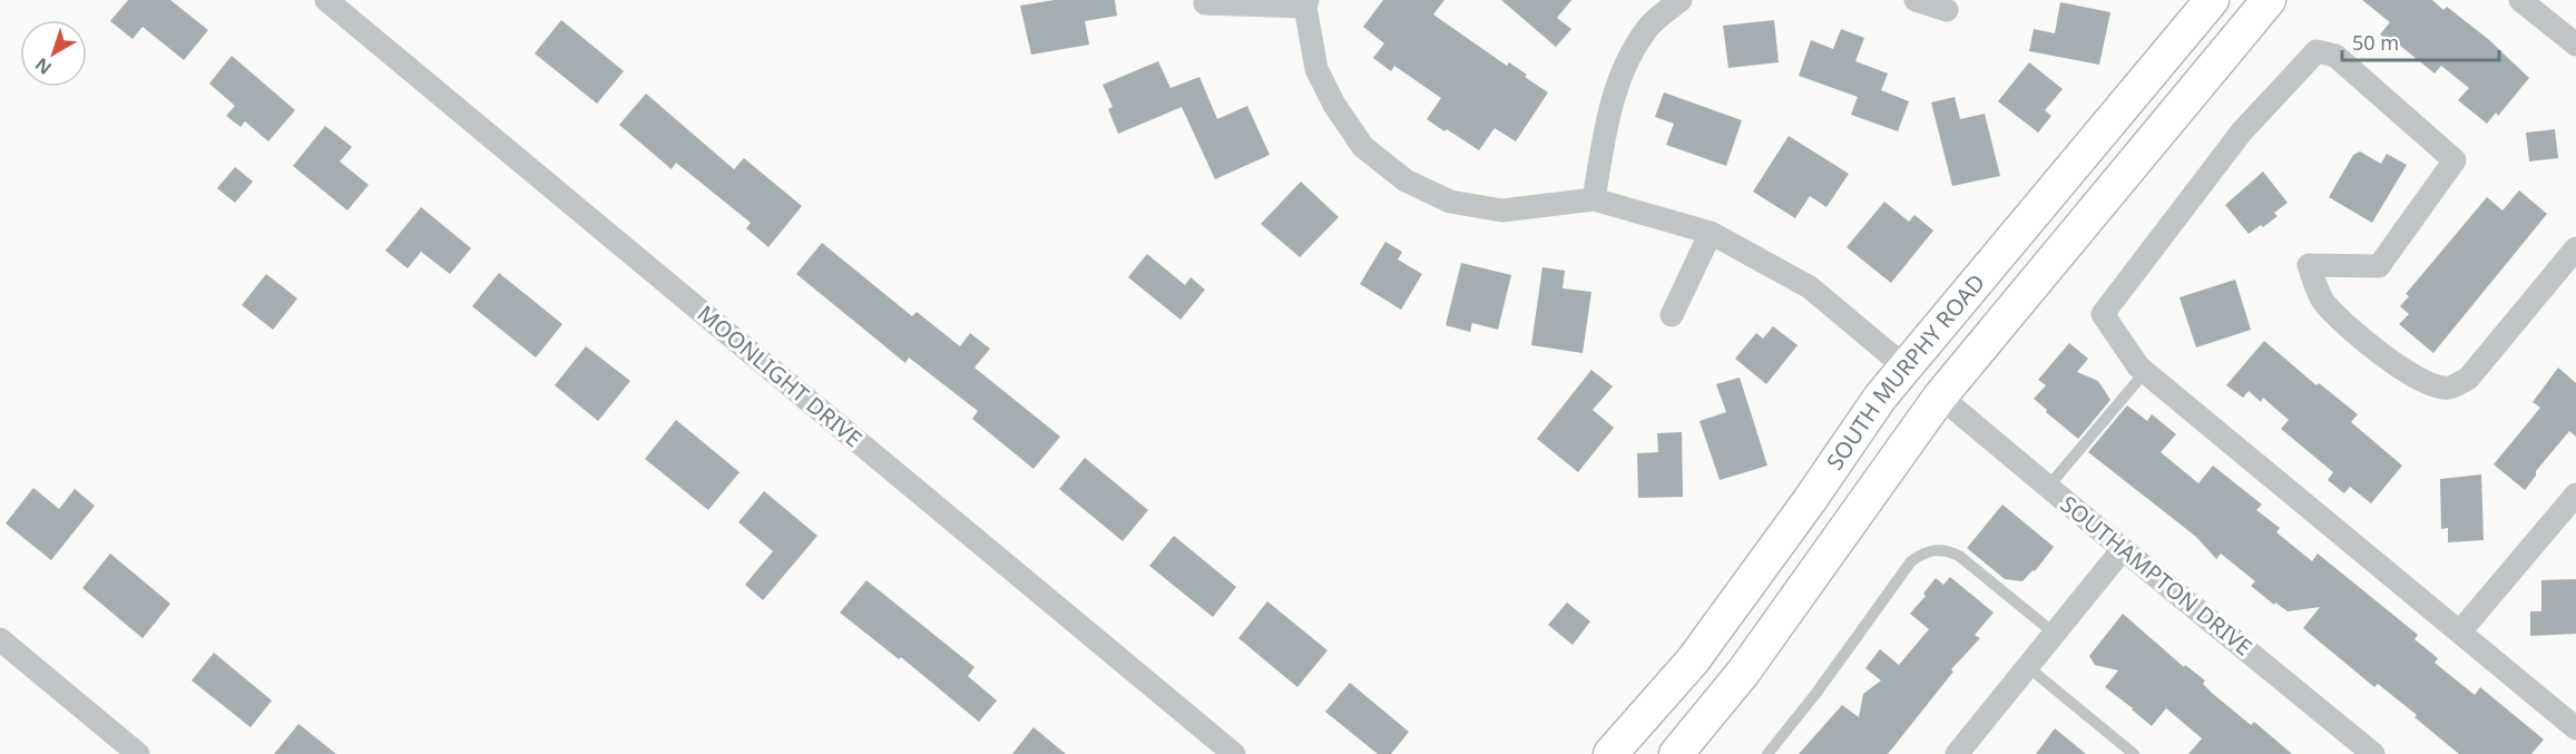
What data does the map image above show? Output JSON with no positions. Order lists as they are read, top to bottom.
{
  "streets": {
    "main road": ["SOUTH MURPHY ROAD"],
    "street": ["MOONLIGHT DRIVE", "SOUTHAMPTON DRIVE"]
  },
  "crossings": [
    ["SOUTH MURPHY ROAD", "SOUTHAMPTON DRIVE"]
  ],
  "scale_bar": "50 m",
  "north": "bottom left"
}
